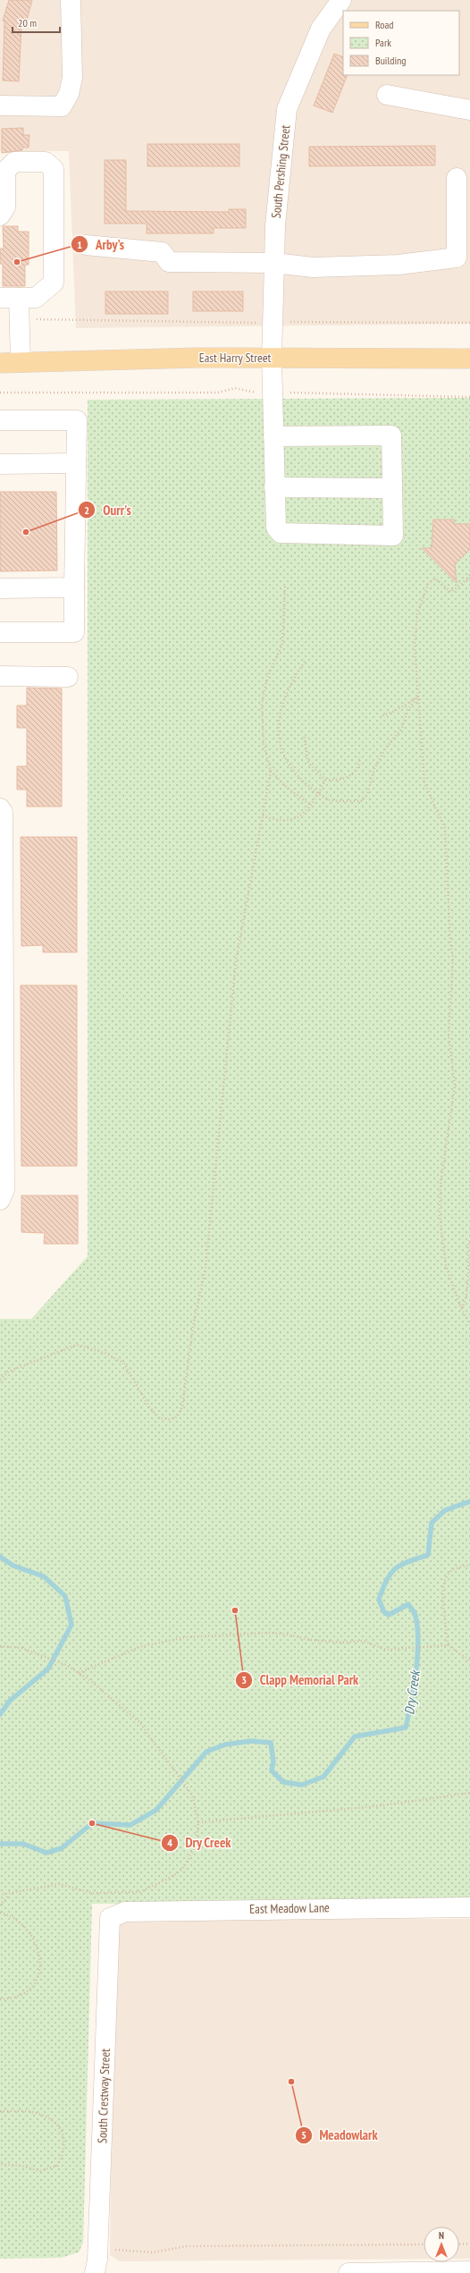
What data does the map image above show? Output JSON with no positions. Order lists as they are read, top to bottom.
{
  "streets": {
    "main road": ["East Harry Street"],
    "street": ["South Pershing Street", "East Meadow Lane", "South Crestway Street"]
  },
  "crossings": [
    ["South Pershing Street", "East Harry Street"],
    ["East Meadow Lane", "South Crestway Street"]
  ],
  "water": ["Dry Creek"],
  "places": [
    "Arby's",
    "Ourr's",
    "Clapp Memorial Park",
    "Dry Creek",
    "Meadowlark"
  ],
  "legend": ["Road", "Park", "Building"],
  "scale_bar": "20 m",
  "north": "top"
}
